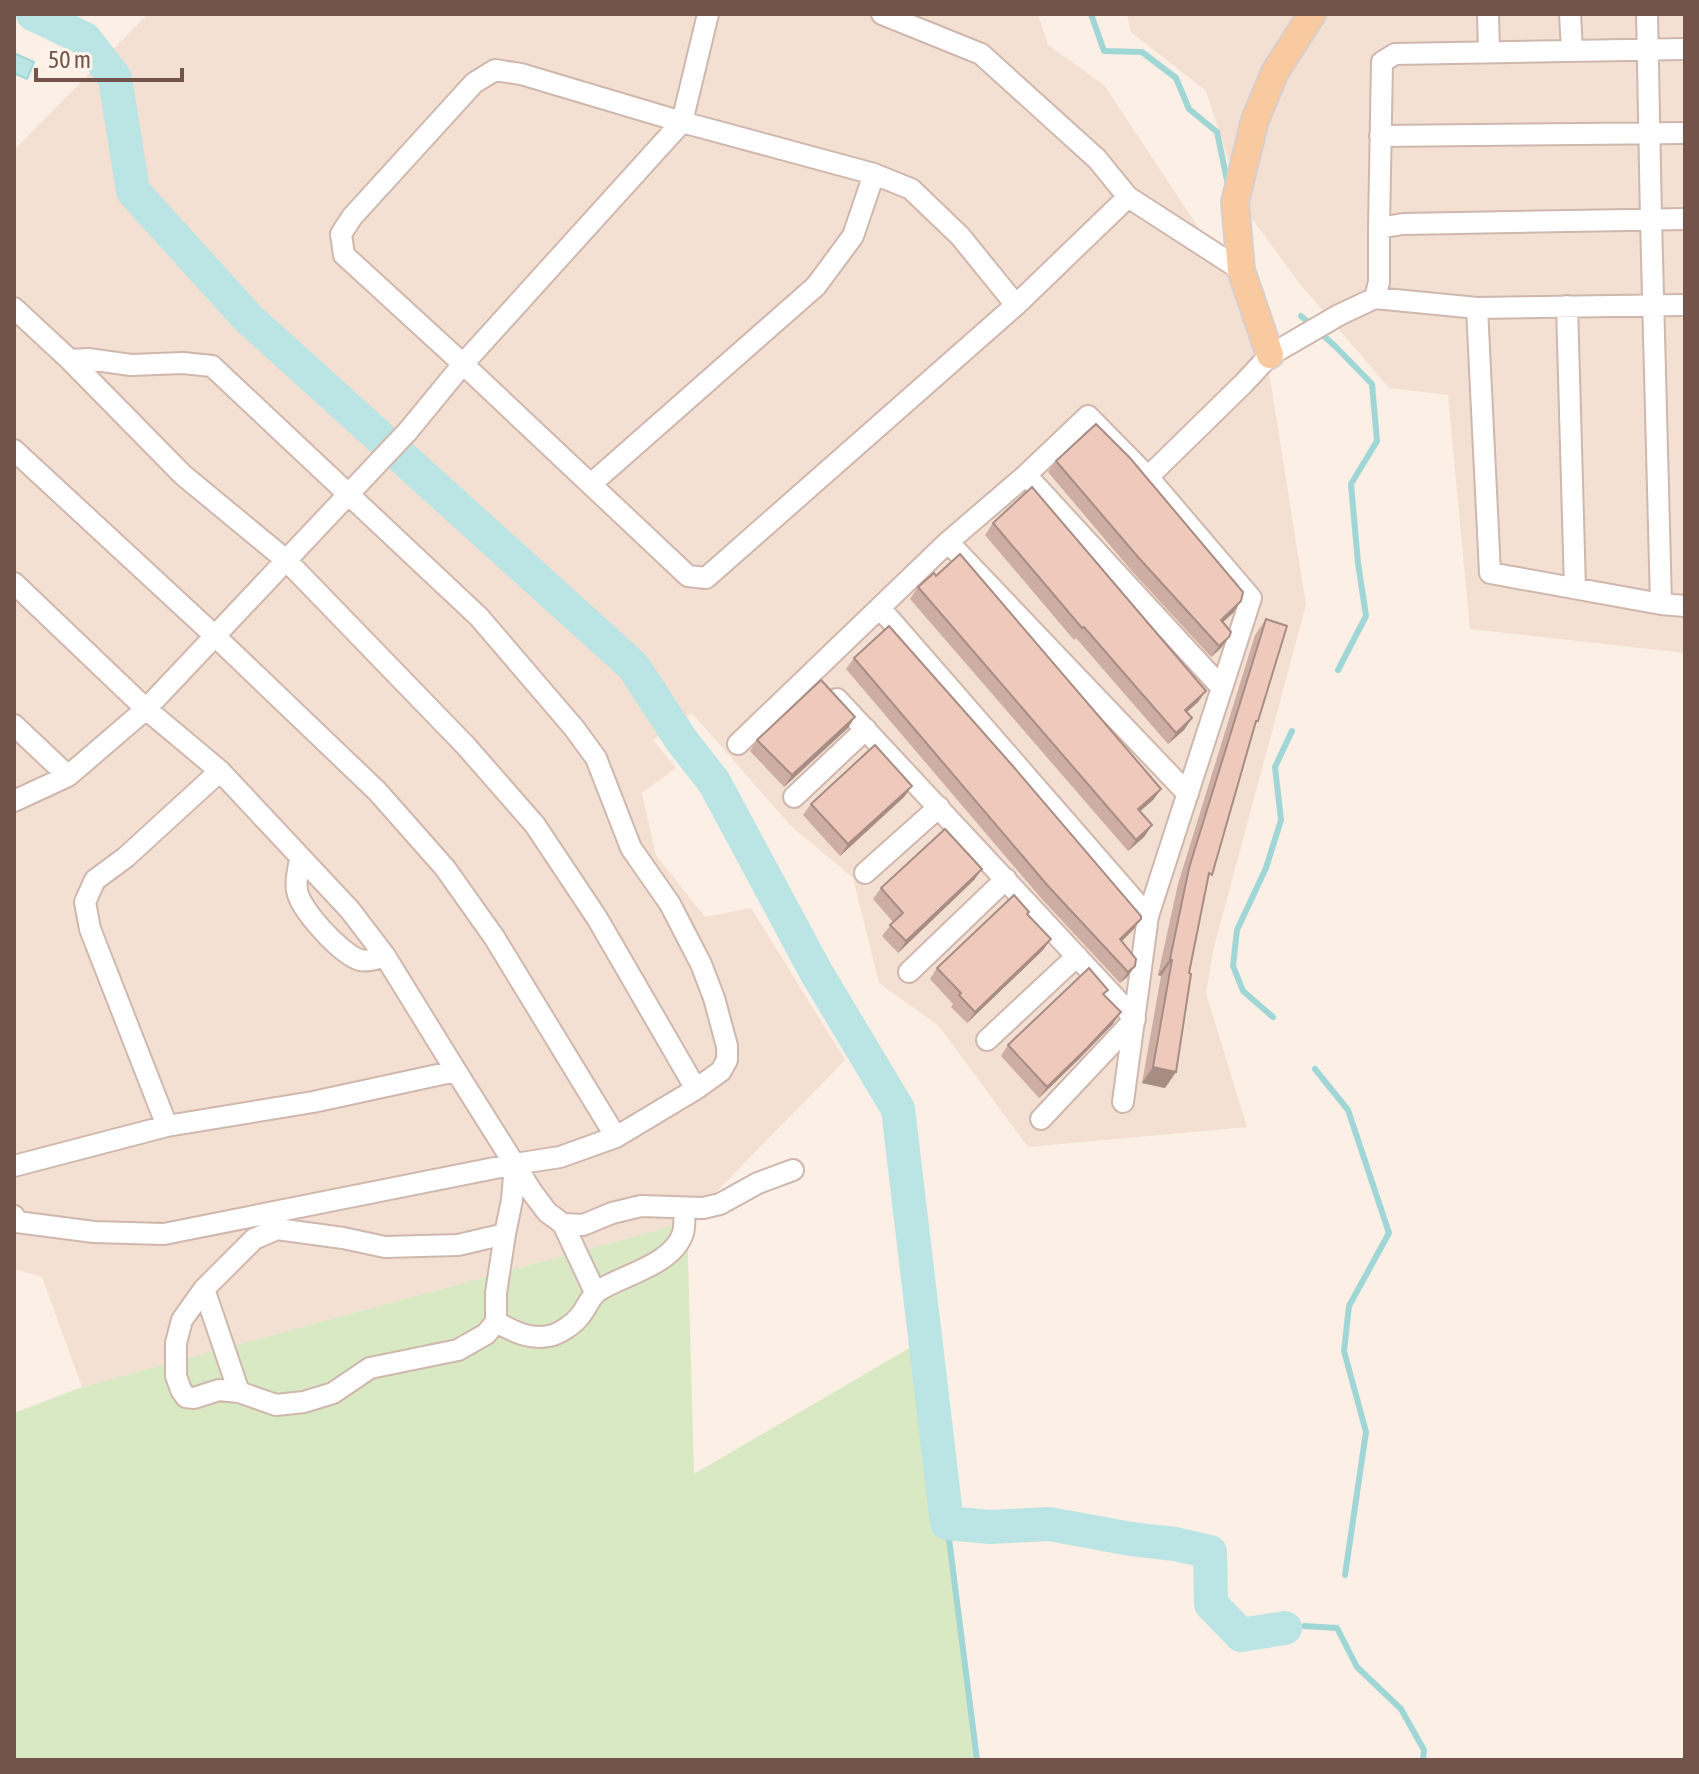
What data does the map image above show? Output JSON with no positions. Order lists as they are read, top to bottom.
{
  "scale_bar": "50 m"
}
